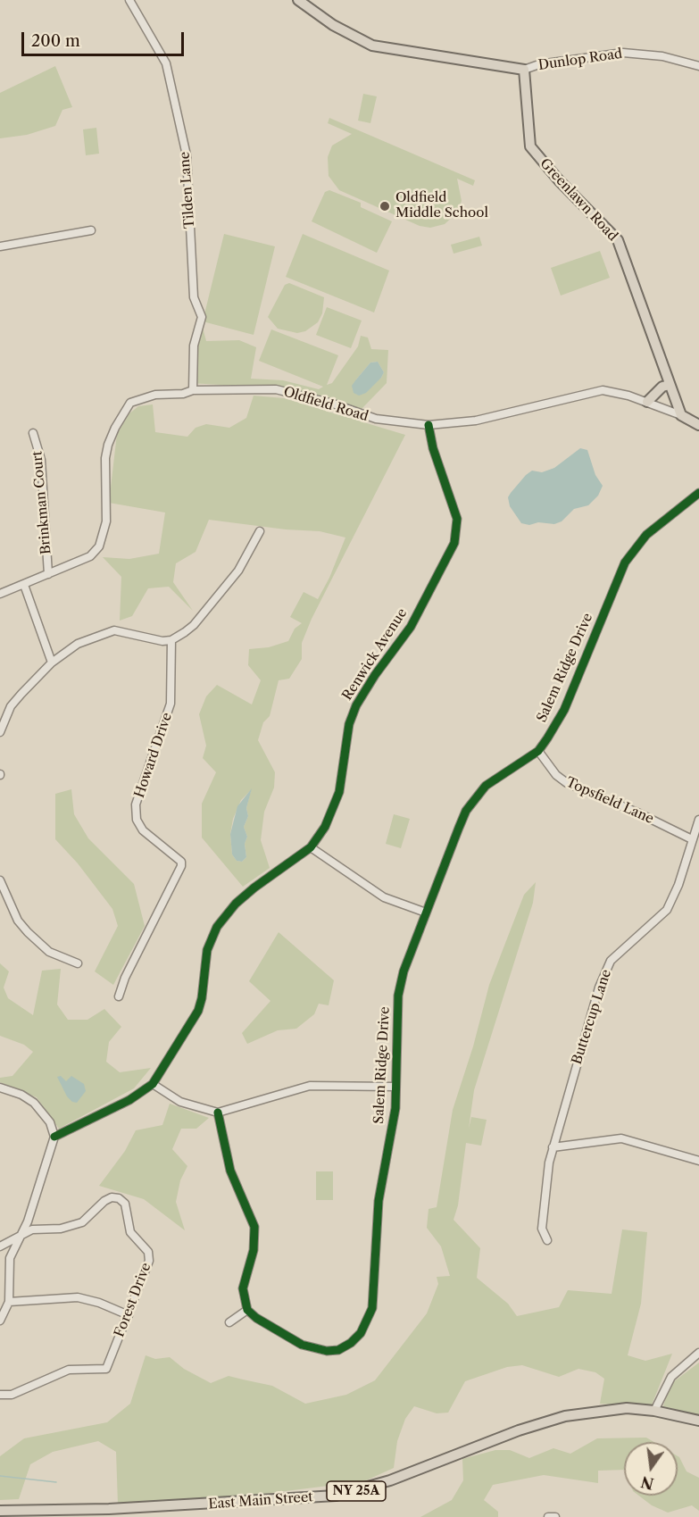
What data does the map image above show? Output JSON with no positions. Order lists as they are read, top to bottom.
{
  "streets": {
    "main road": ["Greenlawn Road", "NY 25A", "East Main Street"],
    "street": [
      "Dunlop Road",
      "Tilden Lane",
      "Oldfield Road",
      "Brinkman Court",
      "Renwick Avenue",
      "Salem Ridge Drive",
      "Howard Drive",
      "Topsfield Lane",
      "Buttercup Lane",
      "Forest Drive"
    ]
  },
  "crossings": [
    ["Dunlop Road", "Greenlawn Road"],
    ["Tilden Lane", "Oldfield Road"],
    ["Greenlawn Road", "Oldfield Road"],
    ["Oldfield Road", "Brinkman Court"],
    ["Oldfield Road", "Renwick Avenue"],
    ["Salem Ridge Drive", "Topsfield Lane"],
    ["Topsfield Lane", "Buttercup Lane"]
  ],
  "places": ["Oldfield Middle School"],
  "scale_bar": "200 m",
  "north": "bottom"
}
